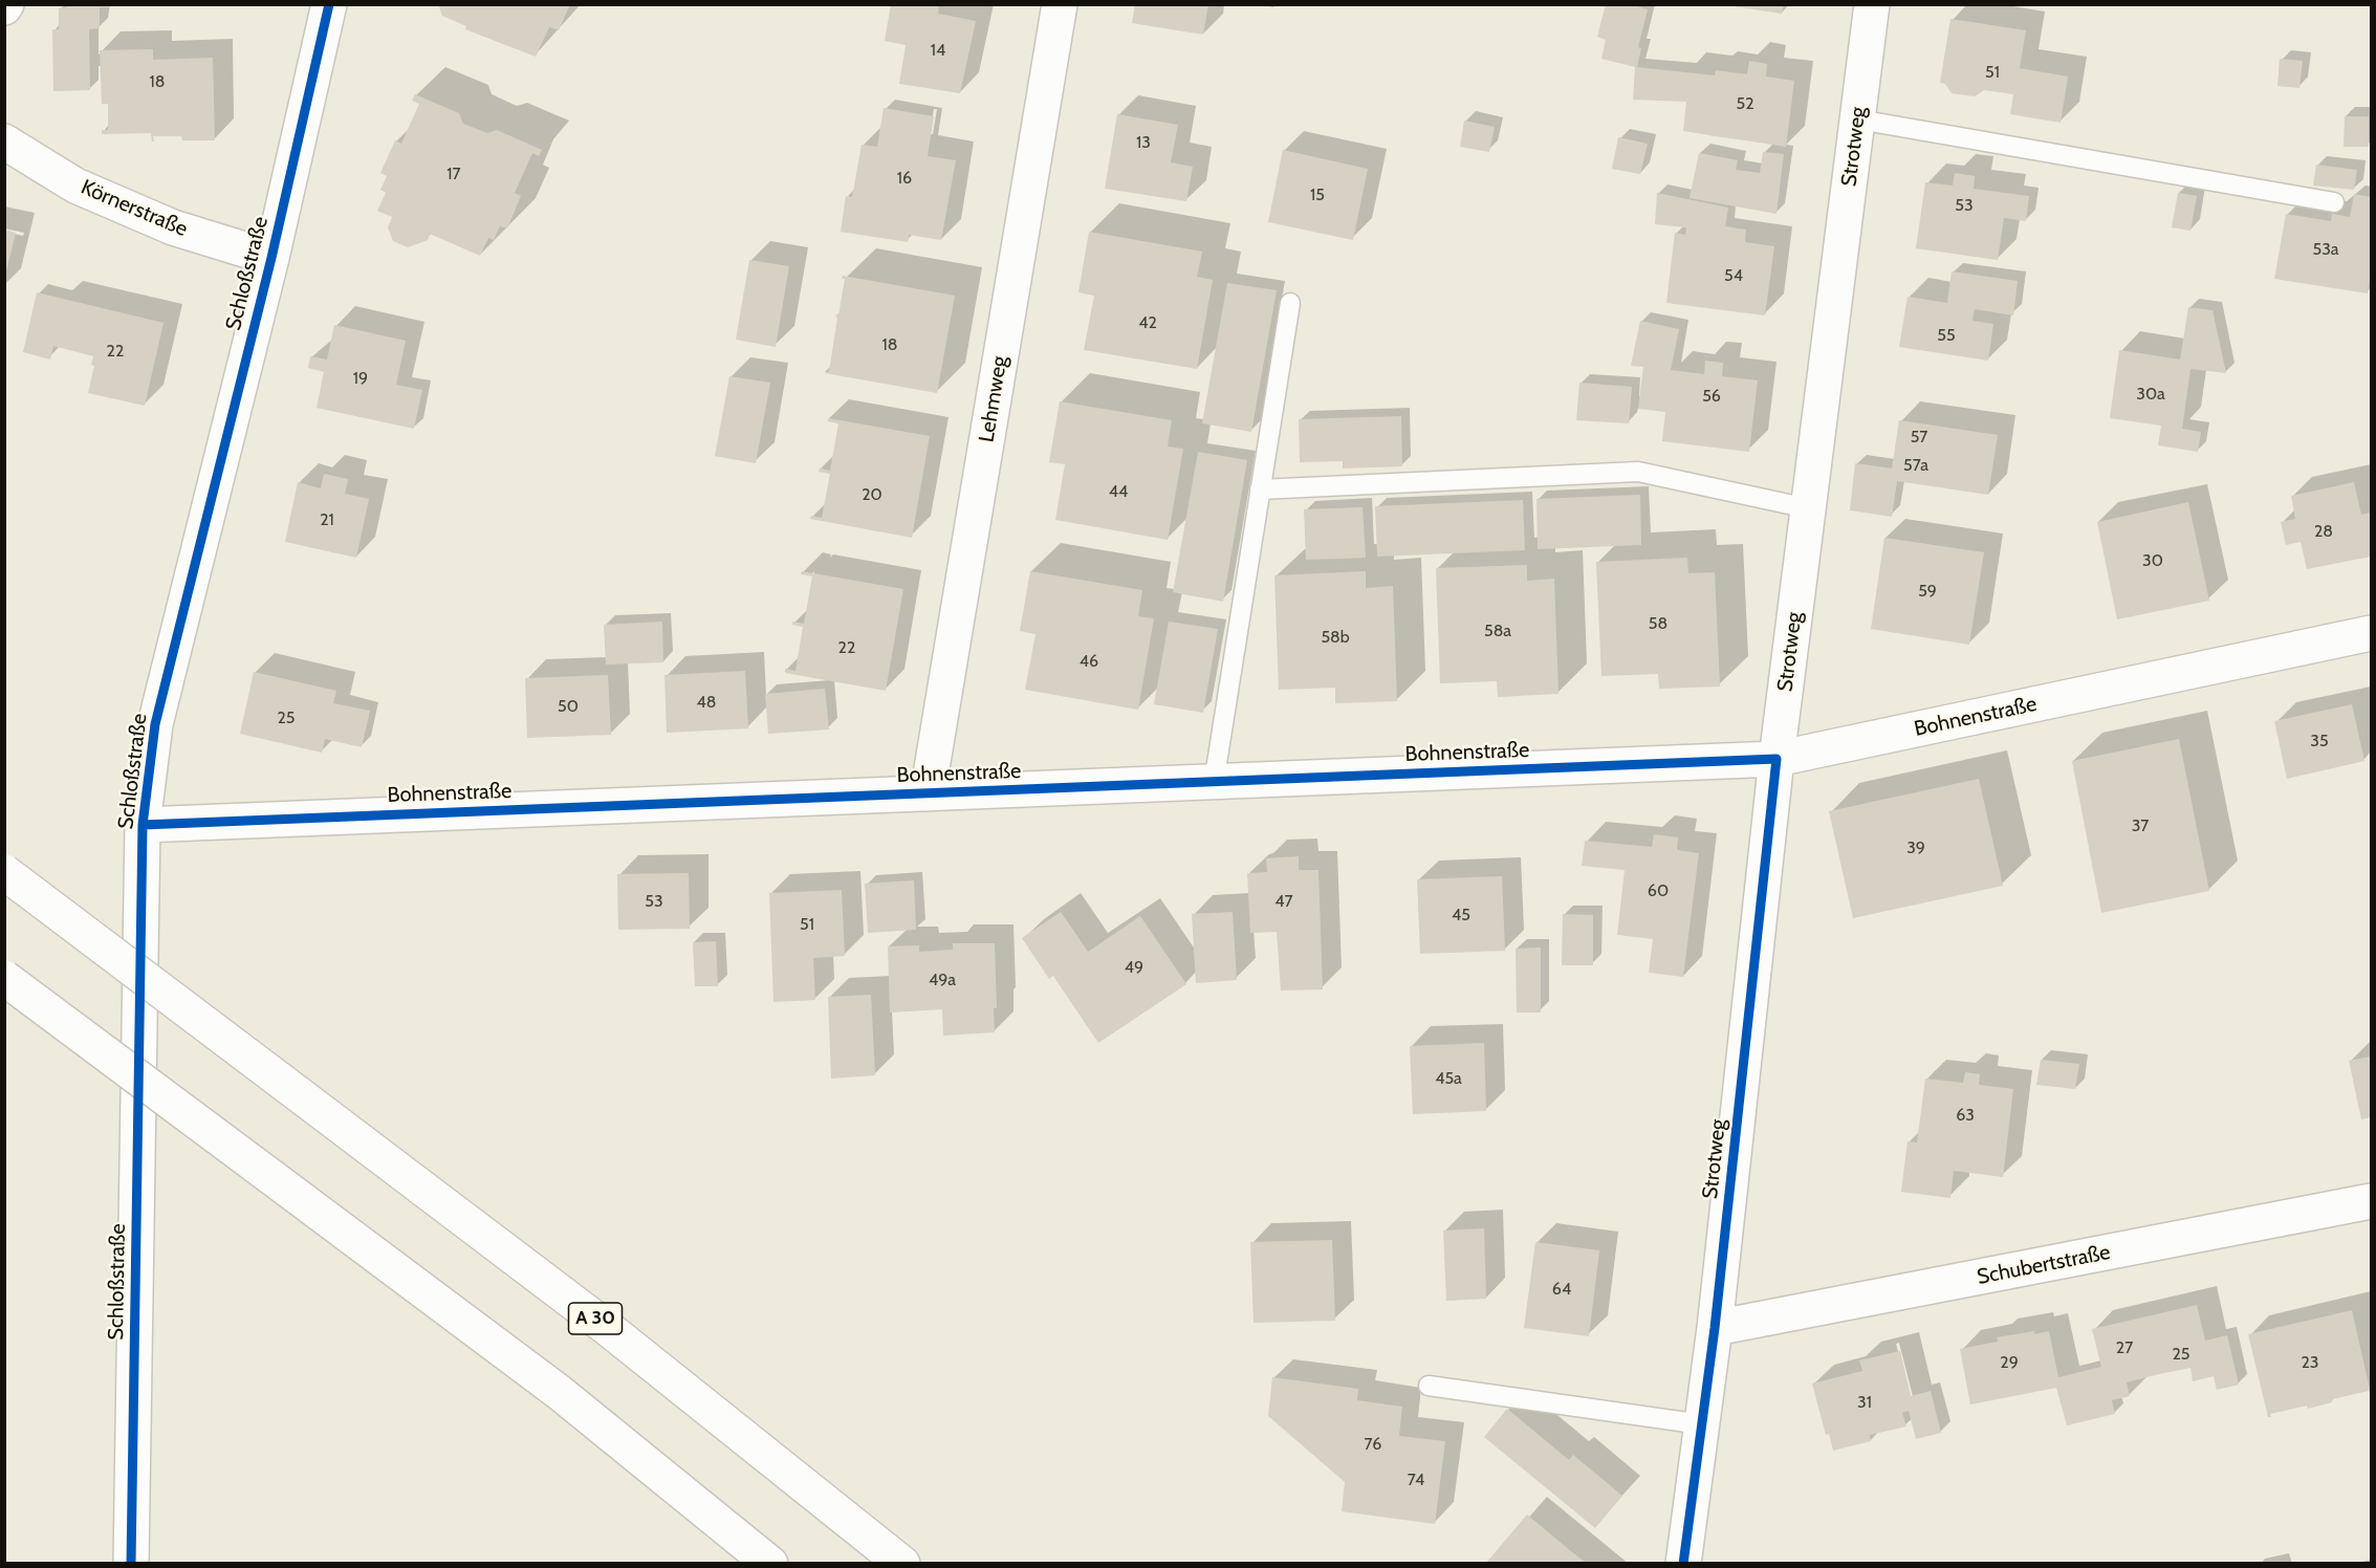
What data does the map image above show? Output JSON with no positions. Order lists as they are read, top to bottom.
{
  "streets": {
    "main road": [
      "Strotweg",
      "Körnerstraße",
      "Schloßstraße",
      "Lehmweg",
      "Bohnenstraße",
      "Schubertstraße",
      "A 30"
    ]
  },
  "crossings": [
    ["Strotweg", "Bohnenstraße"],
    ["Strotweg", "Schubertstraße"],
    ["Körnerstraße", "Schloßstraße"],
    ["Schloßstraße", "Bohnenstraße"],
    ["Lehmweg", "Bohnenstraße"]
  ],
  "house_numbers": [
    "14",
    "51",
    "18",
    "52",
    "13",
    "17",
    "16",
    "15",
    "53",
    "53a",
    "54",
    "42",
    "55",
    "18",
    "22",
    "19",
    "30a",
    "56",
    "57",
    "57a",
    "44",
    "20",
    "21",
    "28",
    "30",
    "59",
    "58",
    "58a",
    "58b",
    "22",
    "46",
    "48",
    "50",
    "25",
    "35",
    "37",
    "39",
    "60",
    "53",
    "47",
    "45",
    "51",
    "49",
    "49a",
    "45a",
    "63",
    "64",
    "27",
    "25",
    "29",
    "23",
    "31",
    "76",
    "74"
  ]
}
